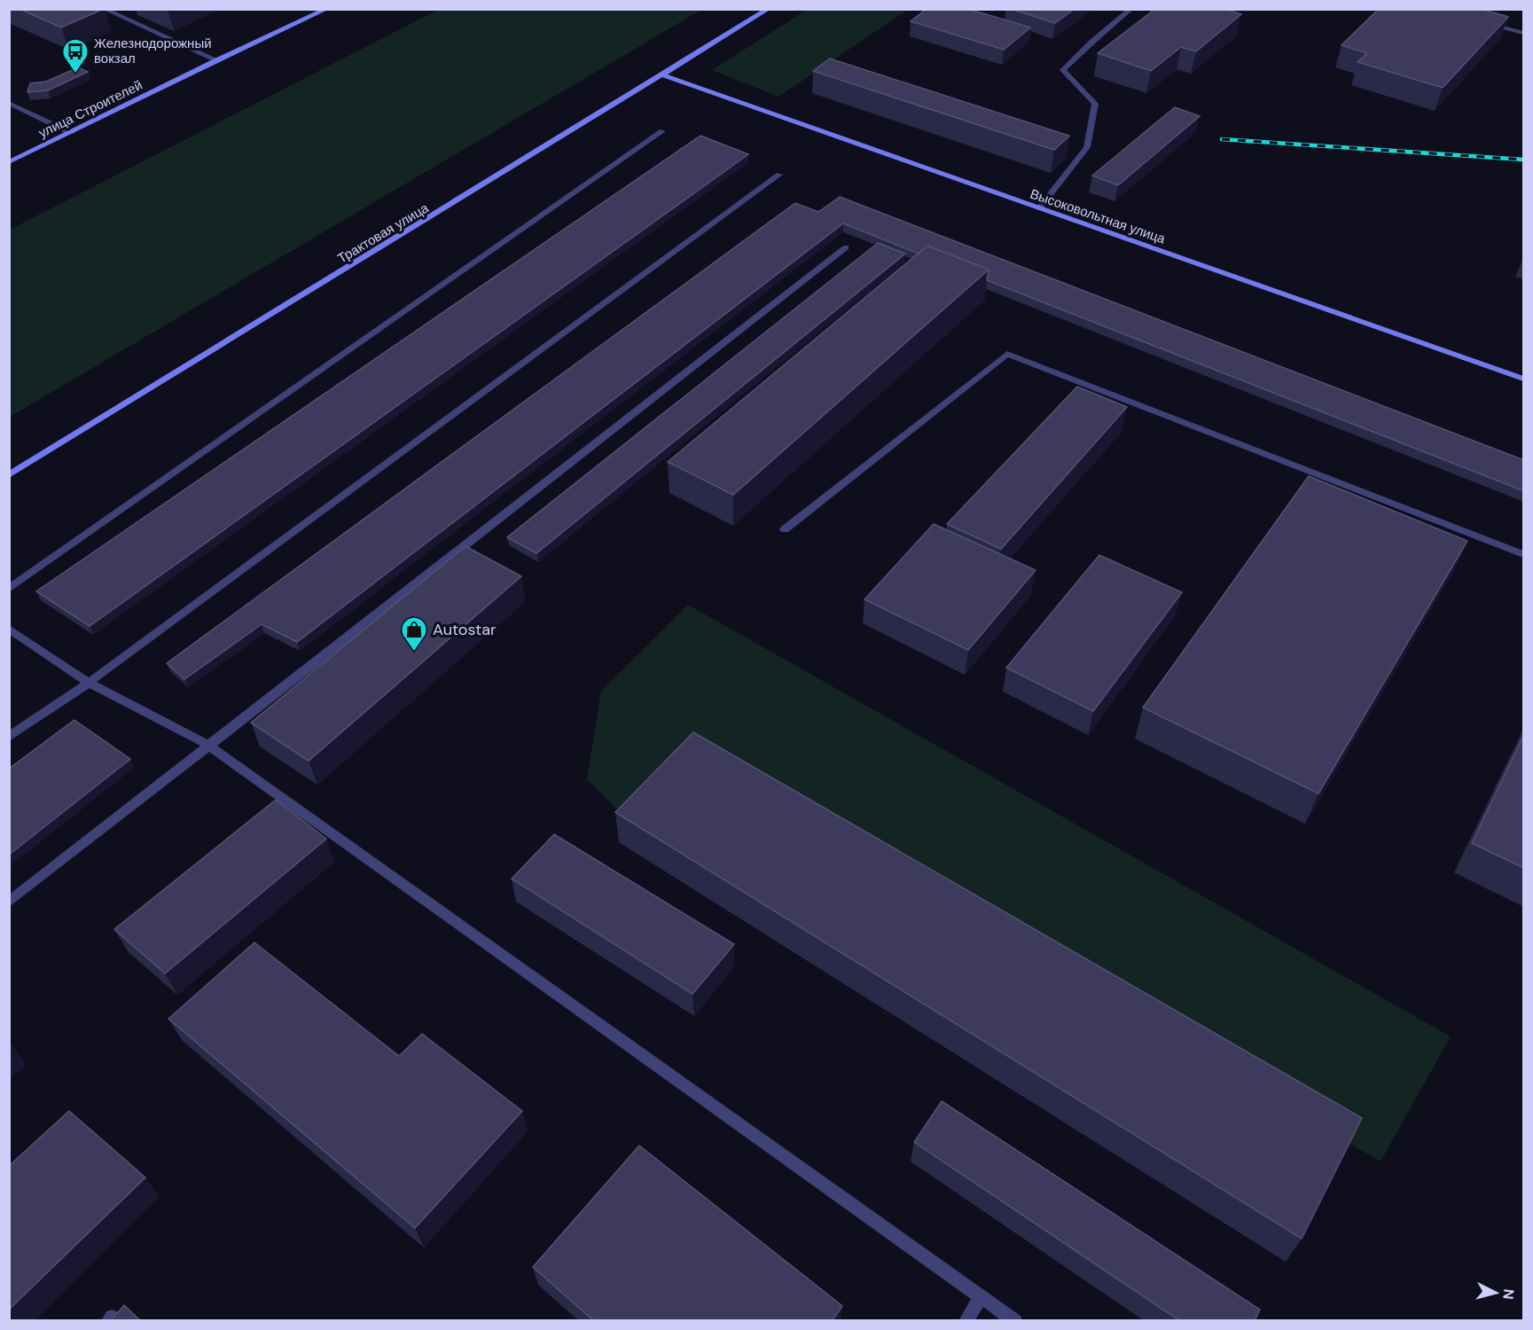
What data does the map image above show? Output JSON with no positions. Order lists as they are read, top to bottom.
{
  "streets": {
    "main road": ["улица Строителей", "Высоковольтная улица", "Трактовая улица"]
  },
  "crossings": [
    ["Высоковольтная улица", "Трактовая улица"]
  ],
  "places": {
    "bus stop": ["Железнодорожный вокзал"],
    "shop": ["Autostar"]
  },
  "north": "right"
}
